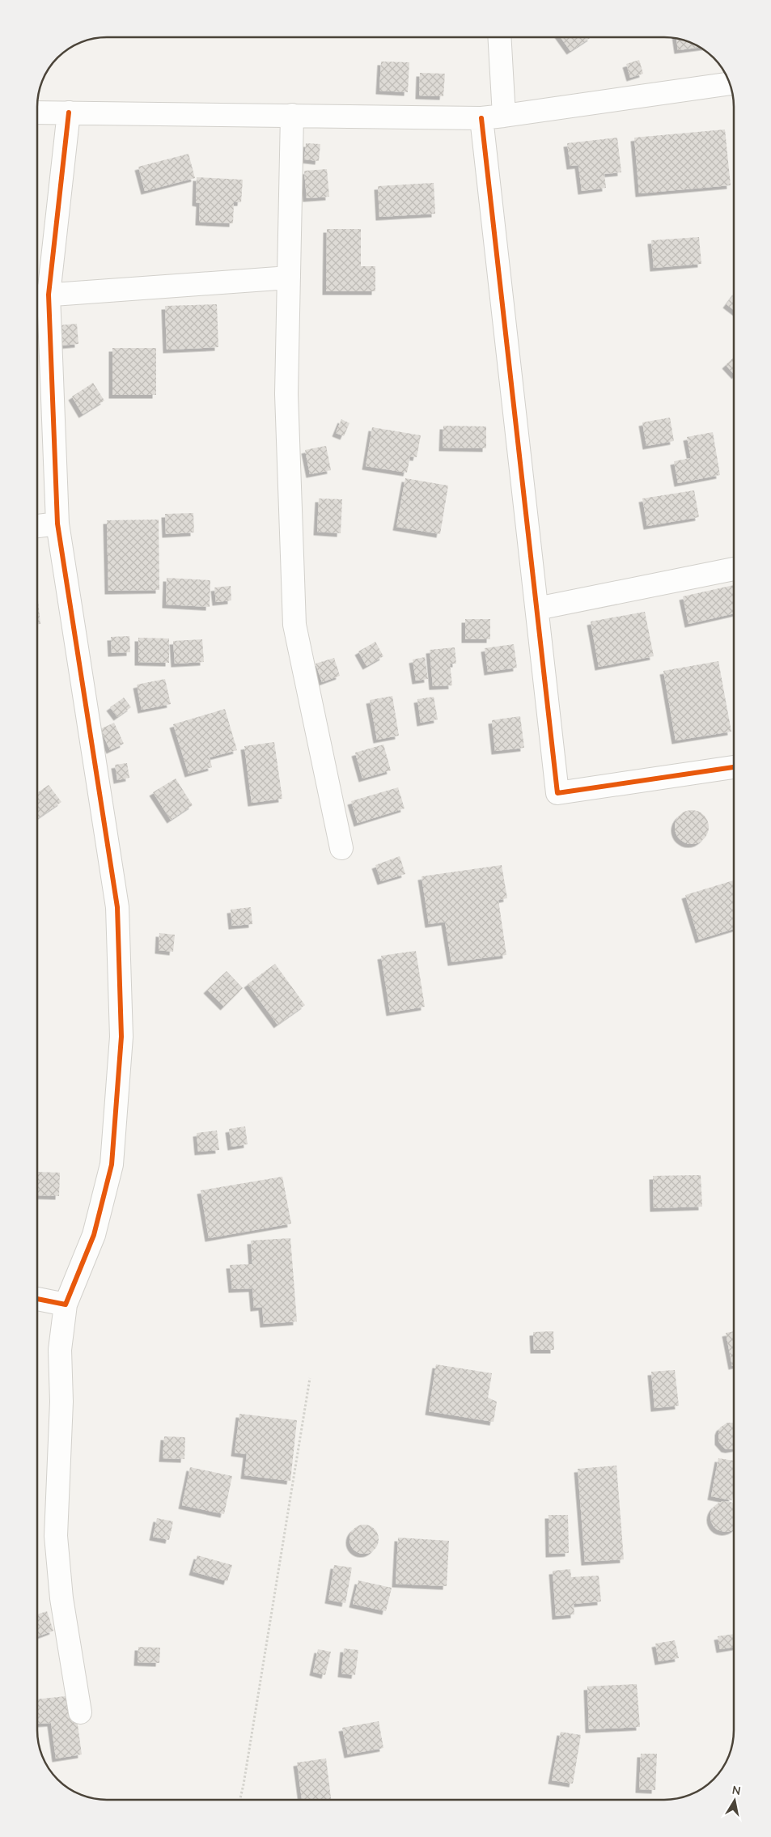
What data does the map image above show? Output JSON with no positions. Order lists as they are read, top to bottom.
{
  "north": "top"
}
